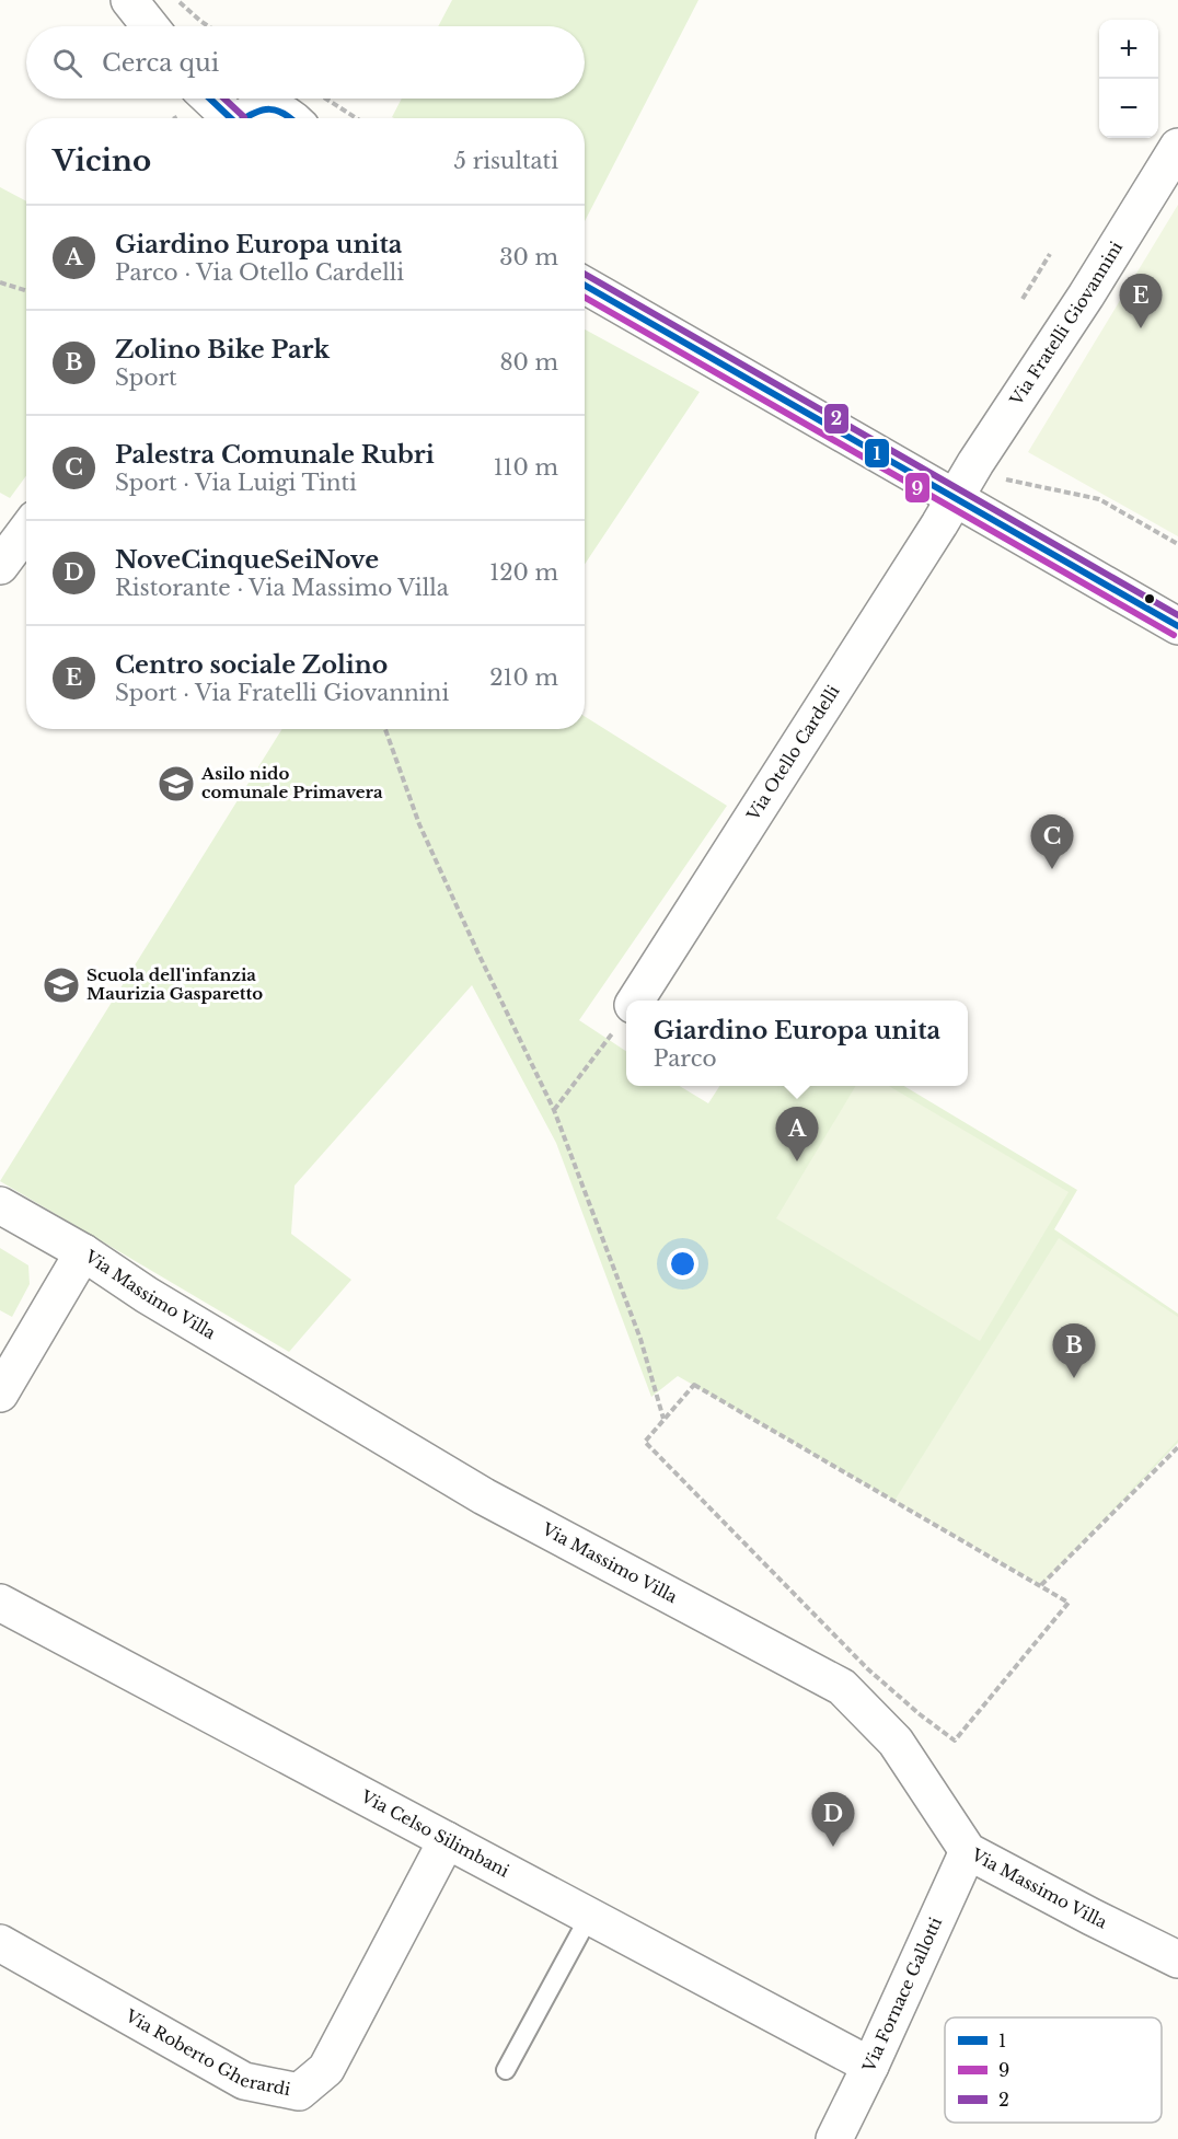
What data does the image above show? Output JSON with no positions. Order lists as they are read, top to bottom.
{
  "streets": {
    "street": [
      "Via Fratelli Giovannini",
      "Via Otello Cardelli",
      "Via Massimo Villa",
      "Via Celso Silimbani",
      "Via Fornace Gallotti",
      "Via Roberto Gherardi"
    ]
  },
  "crossings": [
    ["Via Fratelli Giovannini", "Via Otello Cardelli"],
    ["Via Massimo Villa", "Via Fornace Gallotti"],
    ["Via Celso Silimbani", "Via Fornace Gallotti"],
    ["Via Celso Silimbani", "Via Roberto Gherardi"]
  ],
  "places": {
    "school or university": ["Asilo nido comunale Primavera", "Scuola dell'infanzia Maurizia Gasparetto"]
  },
  "lines": ["transit line 1", "transit line 2", "transit line 9"],
  "legend": ["1", "9", "2"],
  "page": {
    "map_buttons": ["+", "−"],
    "search": "Cerca qui",
    "heading": ["Vicino", "5 risultati"],
    "list": [
      {
        "mark": "A",
        "name": "Giardino Europa unita",
        "note": "Parco · Via Otello Cardelli",
        "value": "30 m"
      },
      {
        "mark": "B",
        "name": "Zolino Bike Park",
        "note": "Sport",
        "value": "80 m"
      },
      {
        "mark": "C",
        "name": "Palestra Comunale Rubri",
        "note": "Sport · Via Luigi Tinti",
        "value": "110 m"
      },
      {
        "mark": "D",
        "name": "NoveCinqueSeiNove",
        "note": "Ristorante · Via Massimo Villa",
        "value": "120 m"
      },
      {
        "mark": "E",
        "name": "Centro sociale Zolino",
        "note": "Sport · Via Fratelli Giovannini",
        "value": "210 m"
      }
    ],
    "pins": [
      "E",
      "C",
      "A",
      "B",
      "D"
    ],
    "popup": ["Giardino Europa unita", "Parco"]
  }
}
